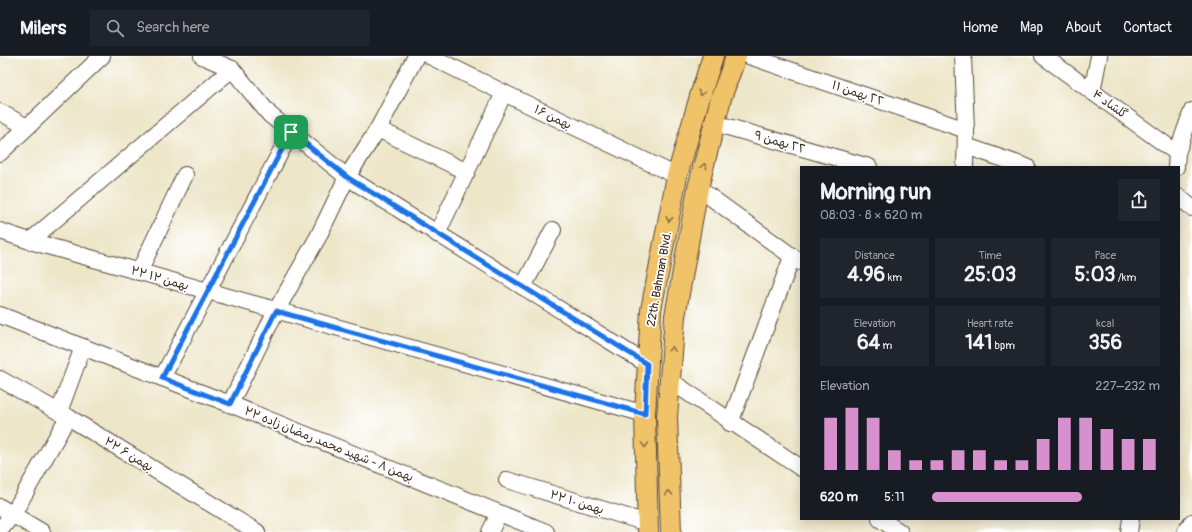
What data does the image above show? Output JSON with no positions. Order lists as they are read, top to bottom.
{
  "streets": {
    "main road": ["22th. Bahman Blvd."],
    "street": [
      "٢٢ بهمن ١١",
      "گلشاد ۴",
      "بهمن ۱۶",
      "٢٢ بهمن ۹",
      "۲۲ بهمن ۱۲",
      "۲۲ بهمن ۸ - شهید محمد رمضان زاده",
      "۲۲ بهمن ۶",
      "۲۲ بهمن ۱۰"
    ]
  },
  "crossings": [
    ["بهمن ۱۶", "22th. Bahman Blvd."],
    ["٢٢ بهمن ۹", "22th. Bahman Blvd."],
    ["۲۲ بهمن ۱۲", "22th. Bahman Blvd."],
    ["22th. Bahman Blvd.", "۲۲ بهمن ۱۰"]
  ],
  "page": {
    "header": "Milers",
    "search": "Search here",
    "nav": [
      "Home",
      "Map",
      "About",
      "Contact"
    ],
    "heading": ["Morning run", "08:03 · 8 × 620 m"],
    "stats": [
      ["Distance", "4.96 km"],
      ["Time", "25:03"],
      ["Pace", "5:03 /km"],
      ["Elevation", "64 m"],
      ["Heart rate", "141 bpm"],
      ["kcal", "356"]
    ],
    "chart": ["Elevation", "227–232 m"],
    "list": [
      {
        "name": "620 m",
        "note": "5:11"
      }
    ]
  }
}
